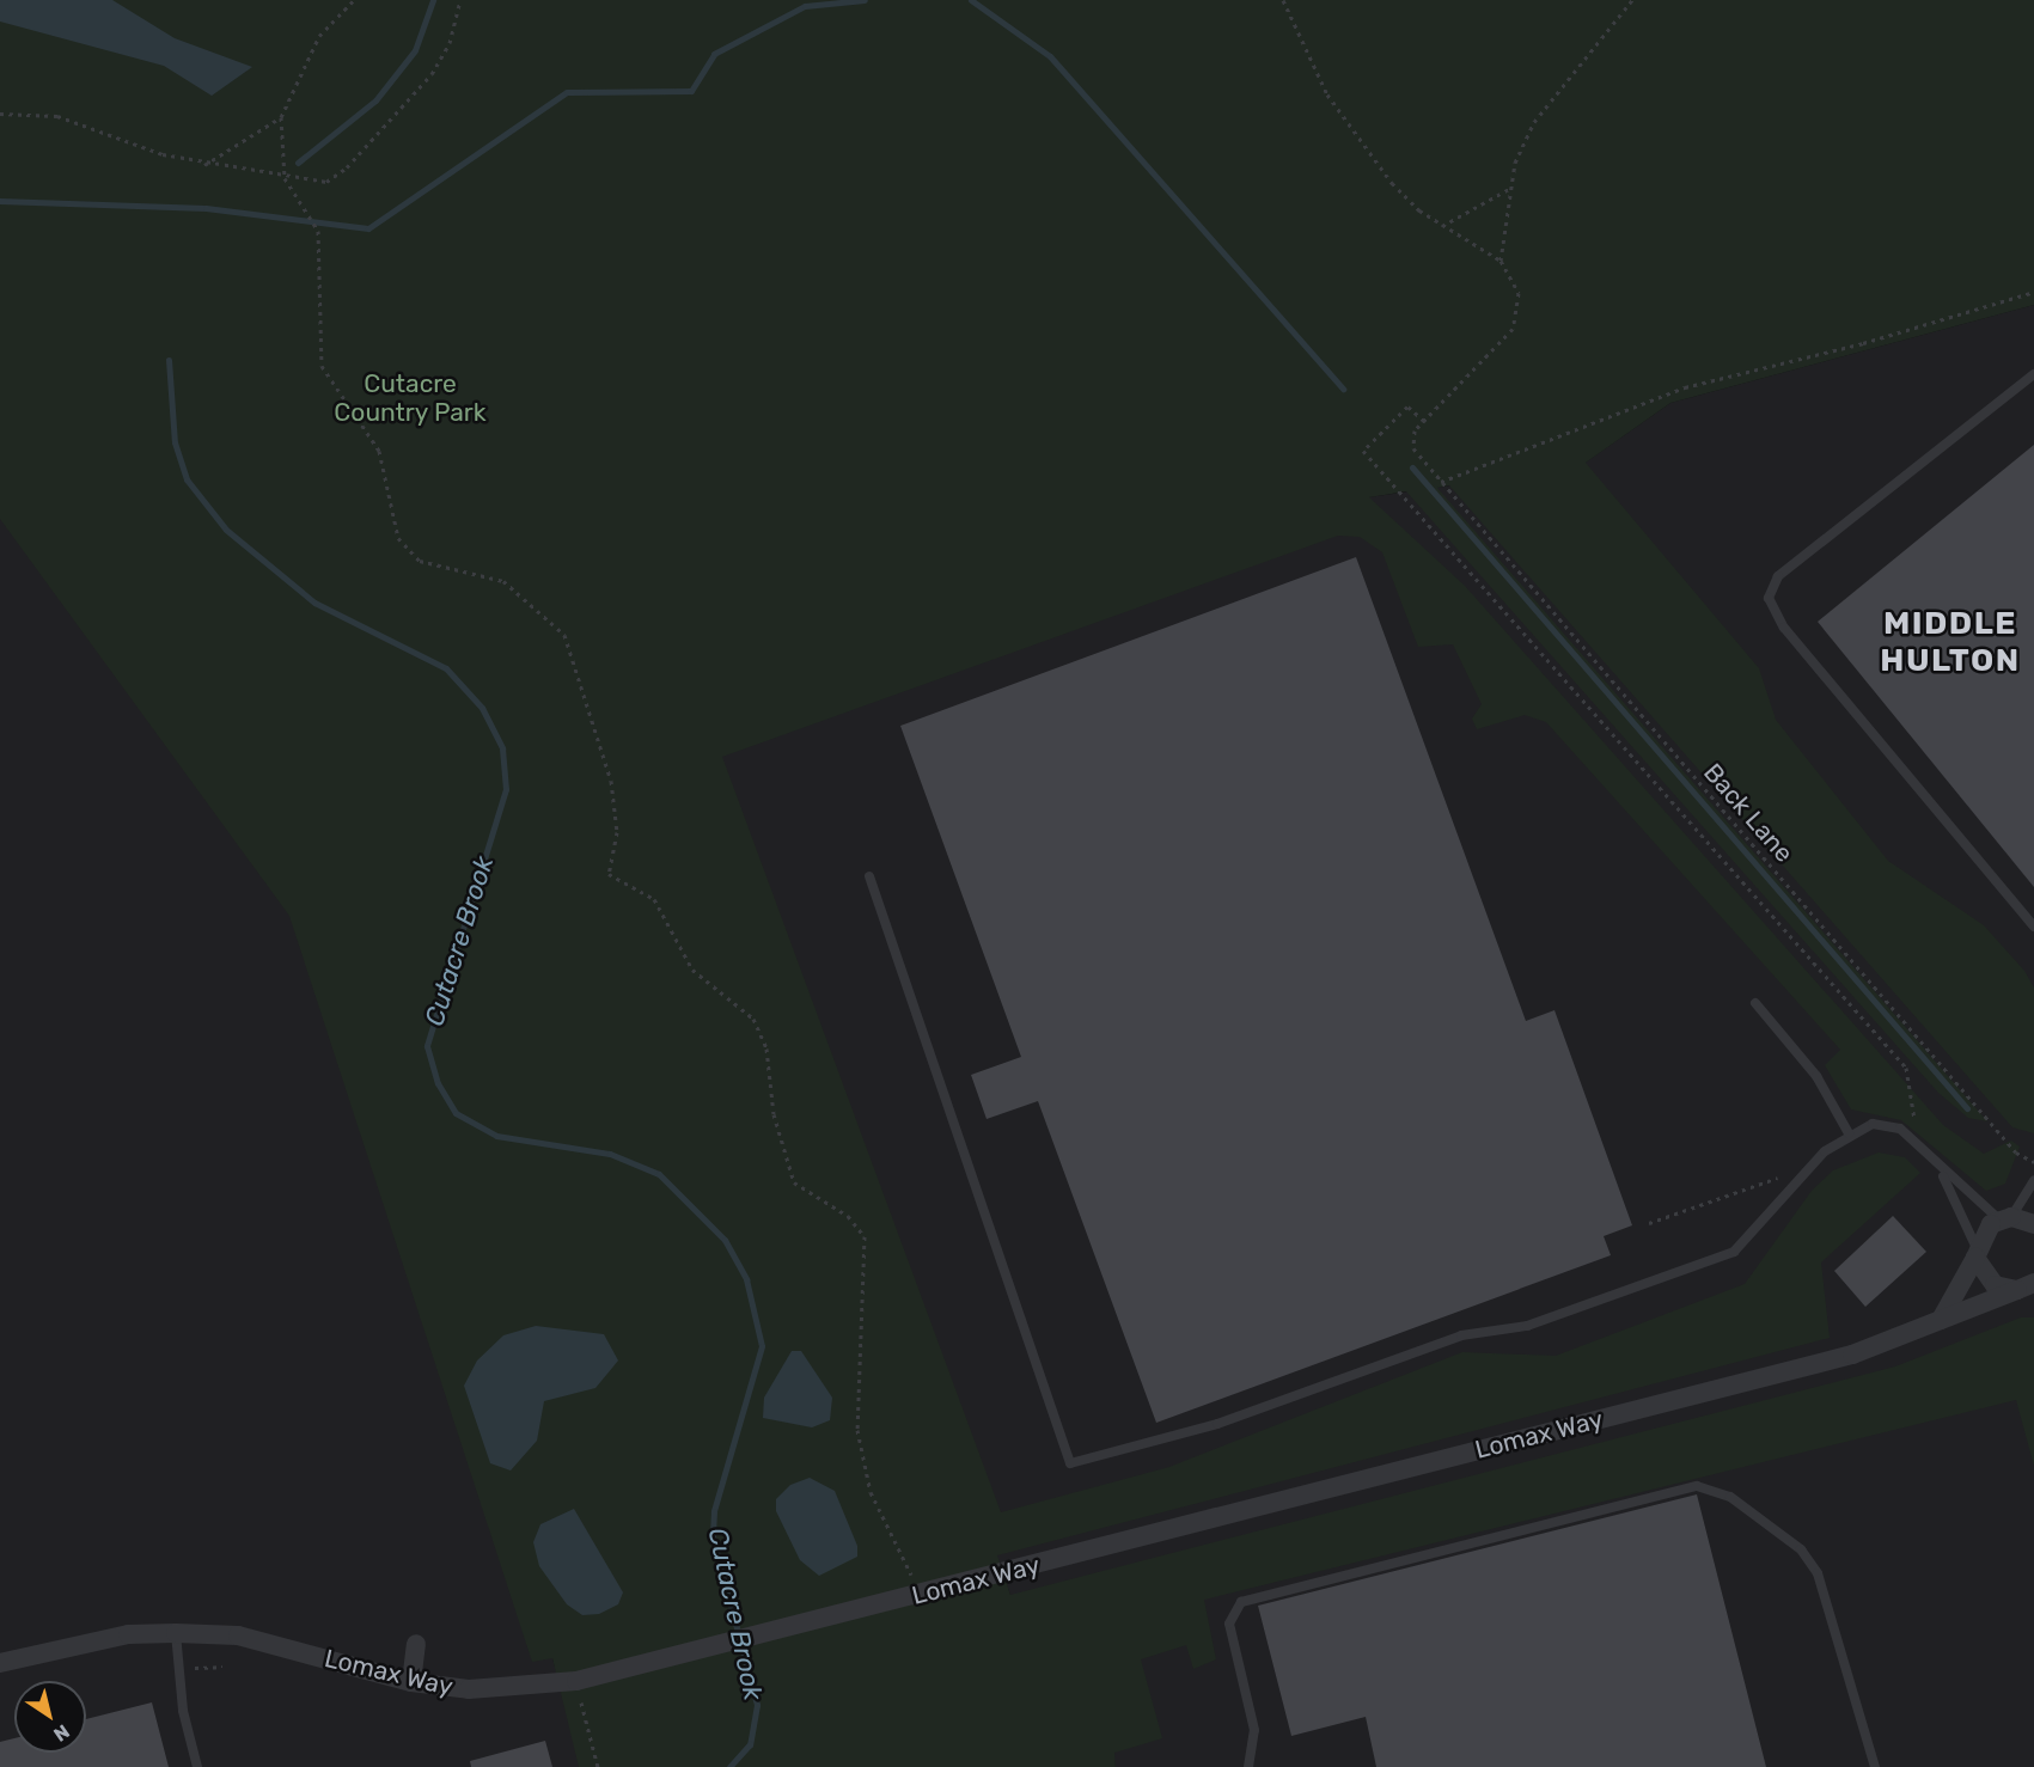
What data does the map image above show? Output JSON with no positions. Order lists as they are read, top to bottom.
{
  "streets": {
    "street": ["Lomax Way"],
    "path": ["Back Lane"]
  },
  "districts": ["MIDDLE HULTON"],
  "water": ["Cutacre Brook"],
  "parks": ["Cutacre Country Park"],
  "north": "bottom right"
}
